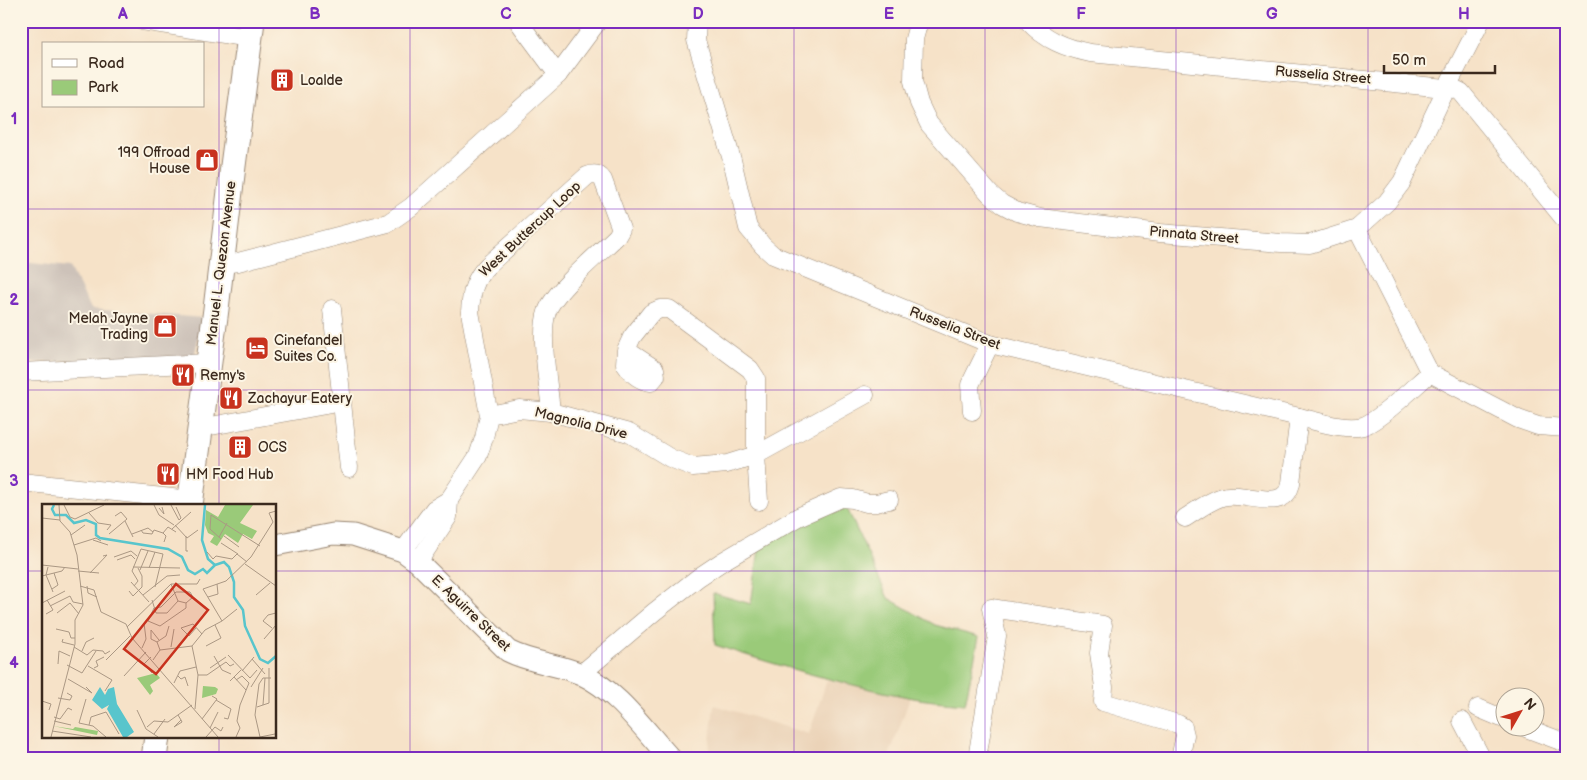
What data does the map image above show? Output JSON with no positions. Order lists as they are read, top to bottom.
{
  "streets": {
    "main road": ["Manuel L. Quezon Avenue"],
    "street": [
      "Russelia Street",
      "West Buttercup Loop",
      "Pinnata Street",
      "Magnolia Drive",
      "E. Aguirre Street"
    ]
  },
  "crossings": [
    ["Russelia Street", "Pinnata Street"],
    ["West Buttercup Loop", "Magnolia Drive"]
  ],
  "places": {
    "building": ["Loalde", "OCS"],
    "shop": ["199 Offroad House", "Melah Jayne Trading"],
    "hotel": ["Cinefandel Suites Co."],
    "restaurant": ["Remy's", "Zachayur Eatery", "HM Food Hub"]
  },
  "legend": ["Road", "Park"],
  "scale_bar": "50 m",
  "north": "top right",
  "grid": {
    "columns": [
      "A",
      "B",
      "C",
      "D",
      "E",
      "F",
      "G",
      "H"
    ],
    "rows": [
      "1",
      "2",
      "3",
      "4"
    ]
  }
}
